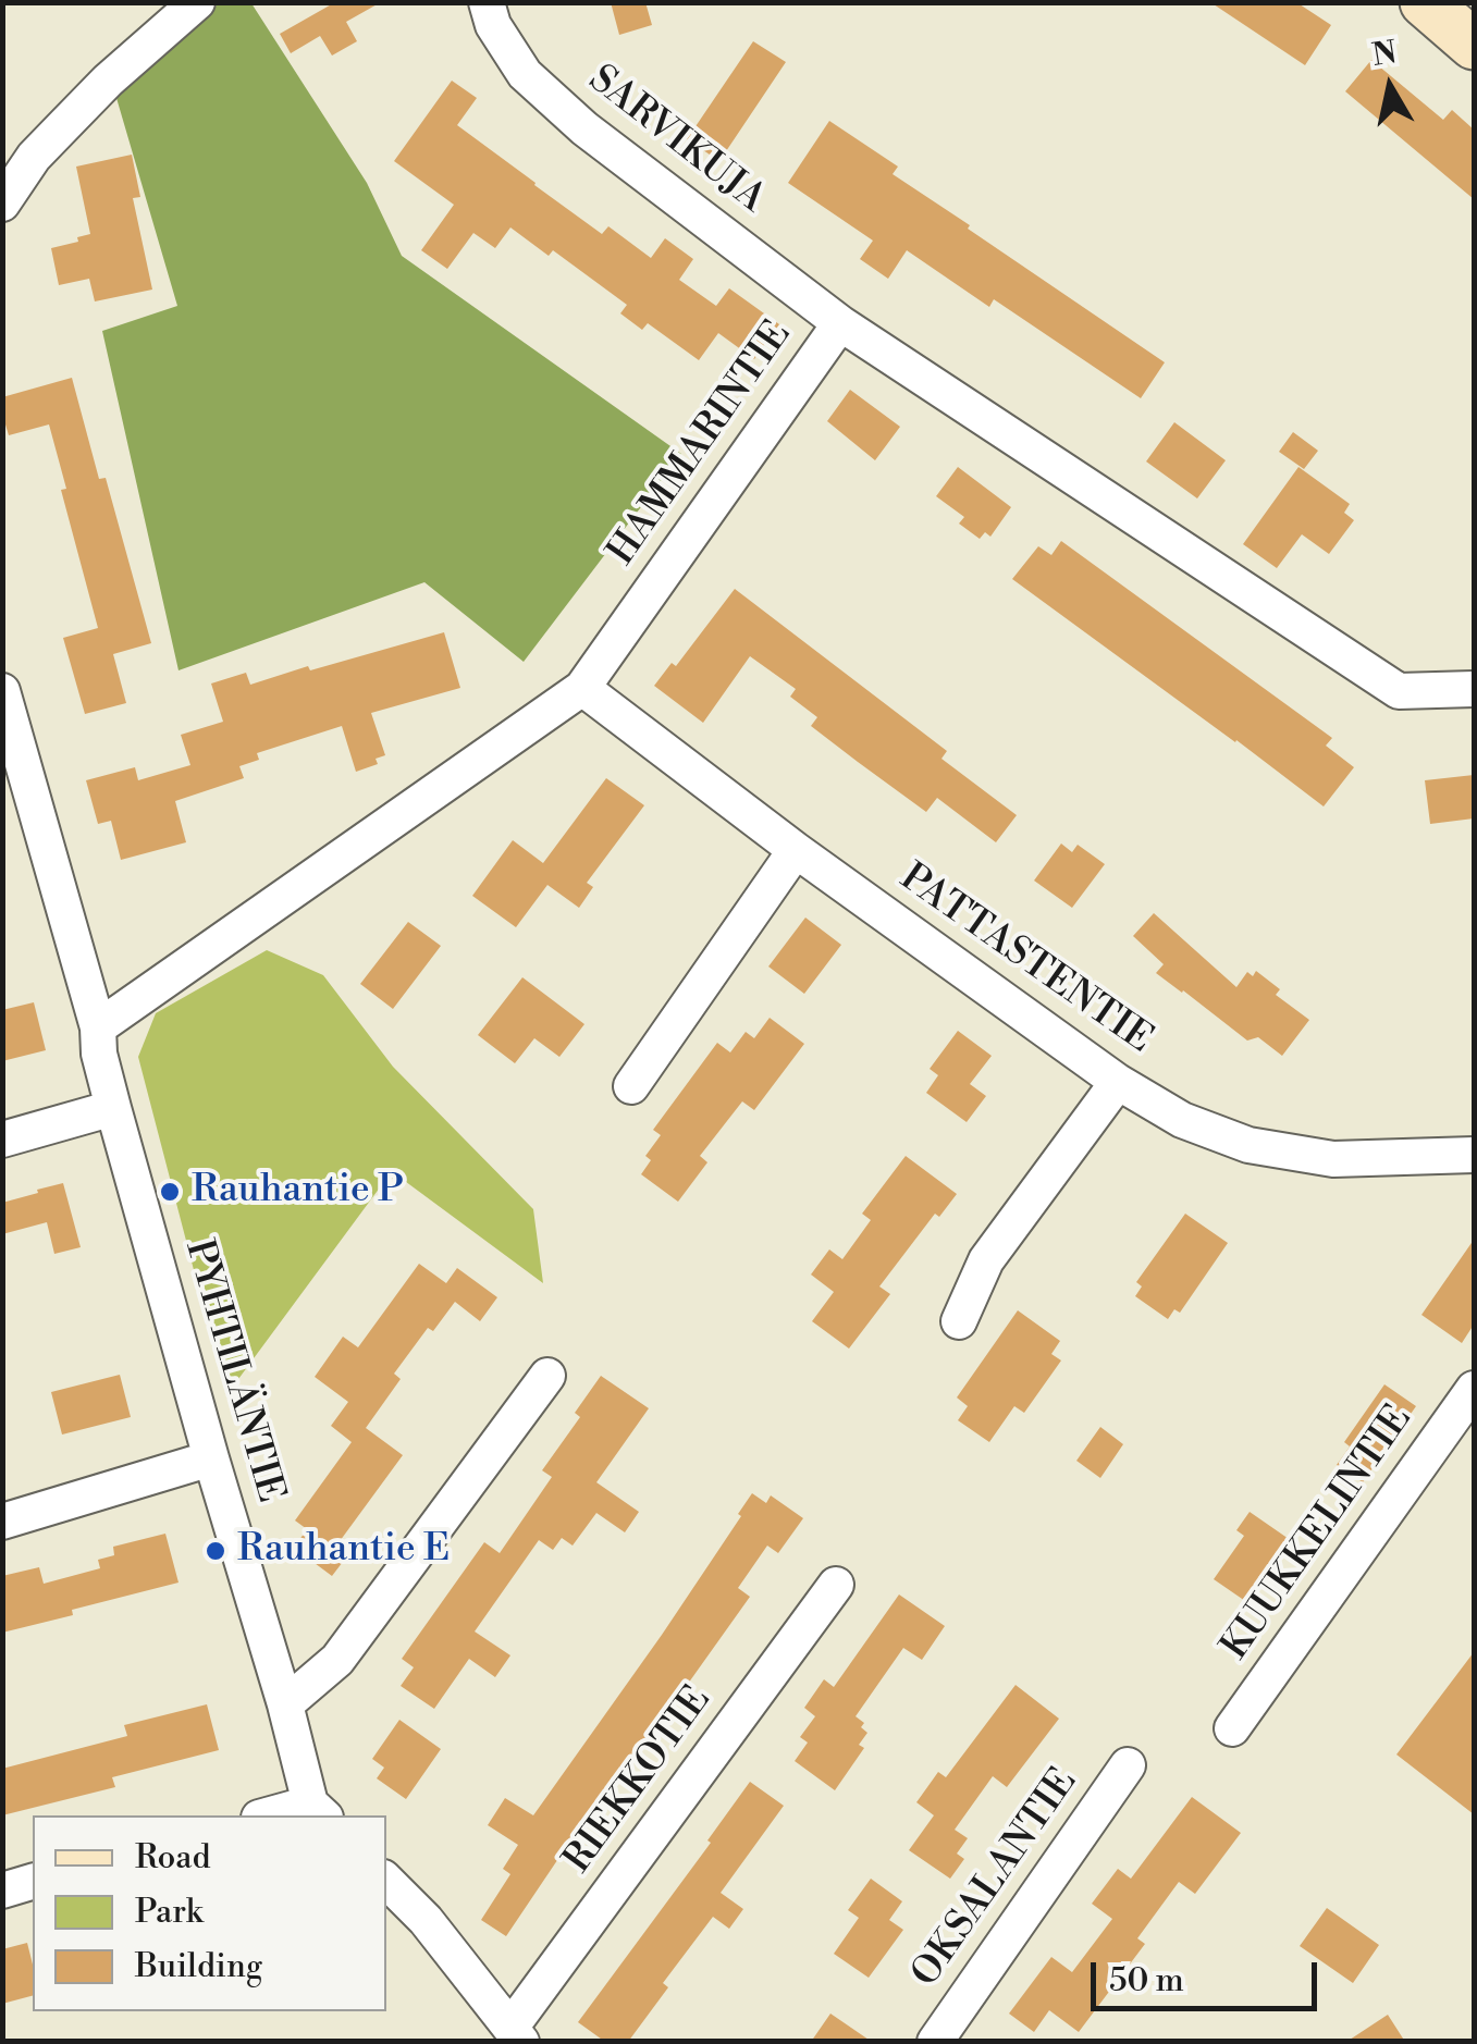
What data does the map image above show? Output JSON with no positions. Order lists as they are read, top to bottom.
{
  "streets": {
    "street": [
      "SARVIKUJA",
      "HAMMARINTIE",
      "PATTASTENTIE",
      "PYHTILÄNTIE",
      "KUUKKELINTIE",
      "RIEKKOTIE",
      "OKSALANTIE"
    ]
  },
  "crossings": [
    ["SARVIKUJA", "HAMMARINTIE"],
    ["HAMMARINTIE", "PATTASTENTIE"],
    ["HAMMARINTIE", "PYHTILÄNTIE"]
  ],
  "places": ["Rauhantie P", "Rauhantie E"],
  "legend": ["Road", "Park", "Building"],
  "scale_bar": "50 m",
  "north": "top"
}
